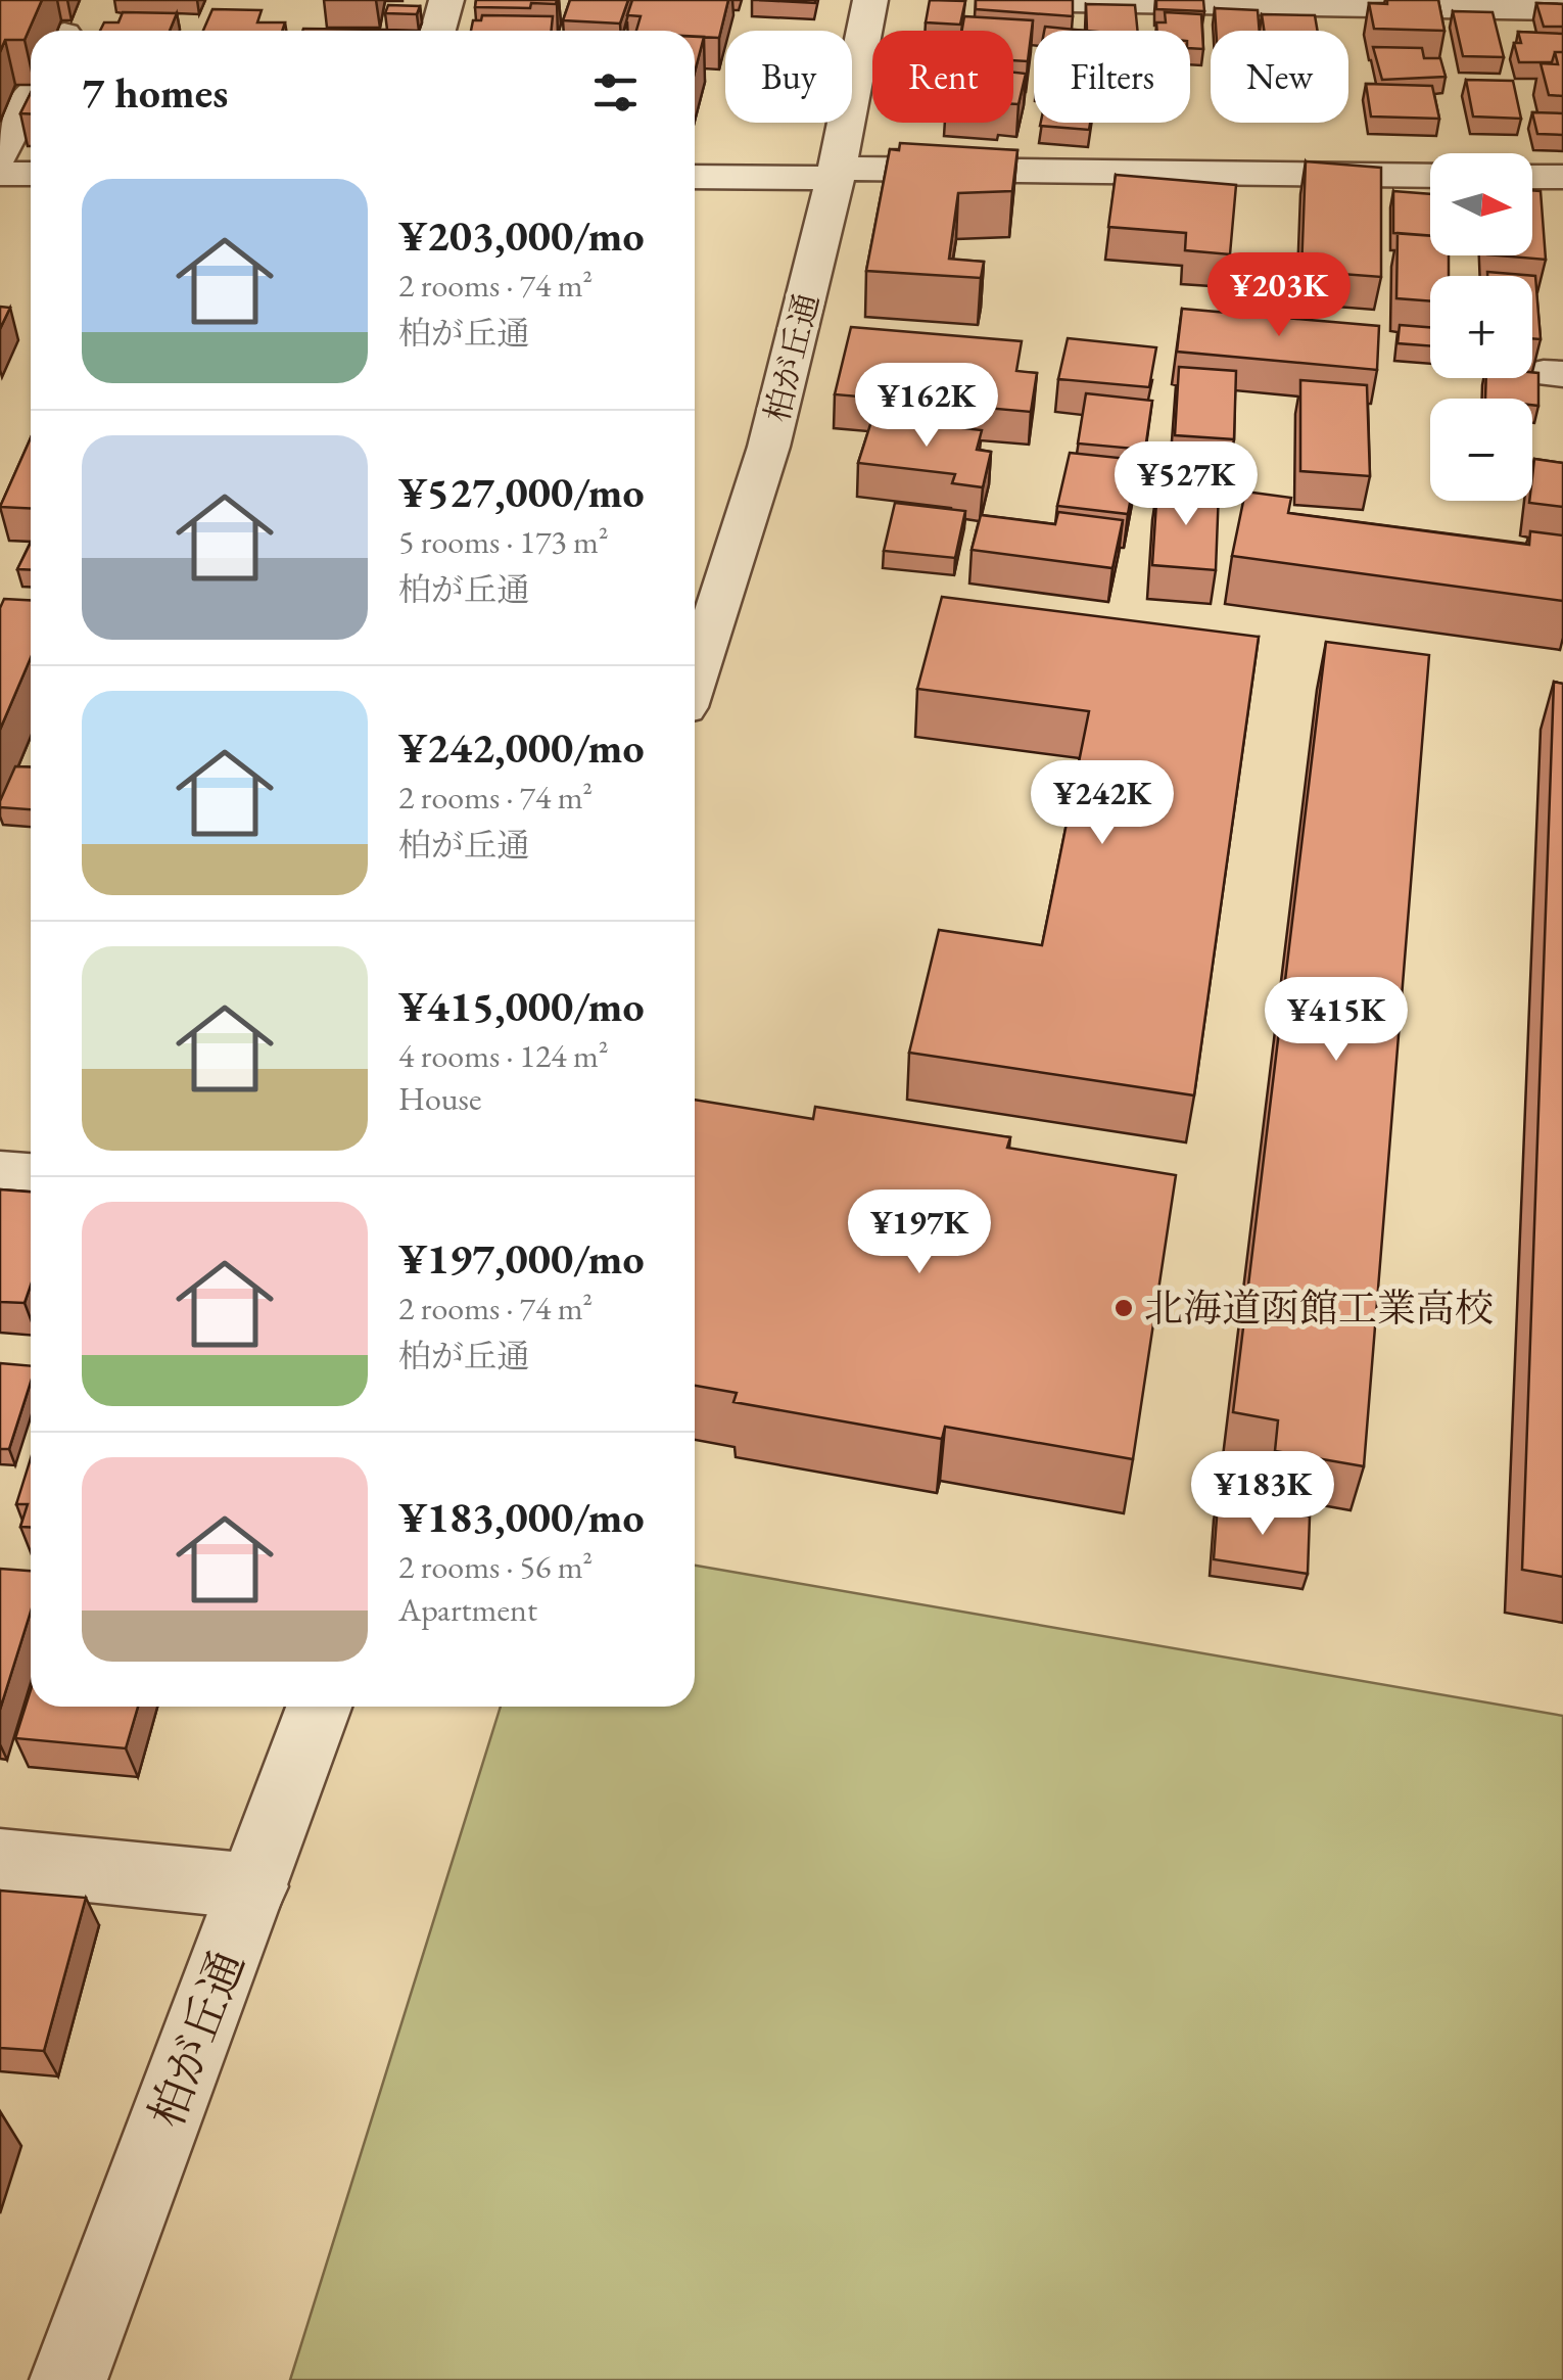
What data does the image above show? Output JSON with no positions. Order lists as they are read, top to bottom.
{
  "streets": {
    "street": ["柏が丘通"]
  },
  "places": ["北海道函館工業高校"],
  "north": "right",
  "page": {
    "chip": [
      "Buy",
      "Rent",
      "Filters",
      "New"
    ],
    "heading": "7 homes",
    "map_buttons": ["+", "−"],
    "list": [
      {
        "name": "¥203,000/mo",
        "note": "2 rooms · 74 m² · 柏が丘通"
      },
      {
        "name": "¥527,000/mo",
        "note": "5 rooms · 173 m² · 柏が丘通"
      },
      {
        "name": "¥242,000/mo",
        "note": "2 rooms · 74 m² · 柏が丘通"
      },
      {
        "name": "¥415,000/mo",
        "note": "4 rooms · 124 m² · House"
      },
      {
        "name": "¥197,000/mo",
        "note": "2 rooms · 74 m² · 柏が丘通"
      },
      {
        "name": "¥183,000/mo",
        "note": "2 rooms · 56 m² · Apartment"
      }
    ],
    "price": [
      "¥203K",
      "¥162K",
      "¥527K",
      "¥242K",
      "¥415K",
      "¥197K",
      "¥183K"
    ]
  }
}
